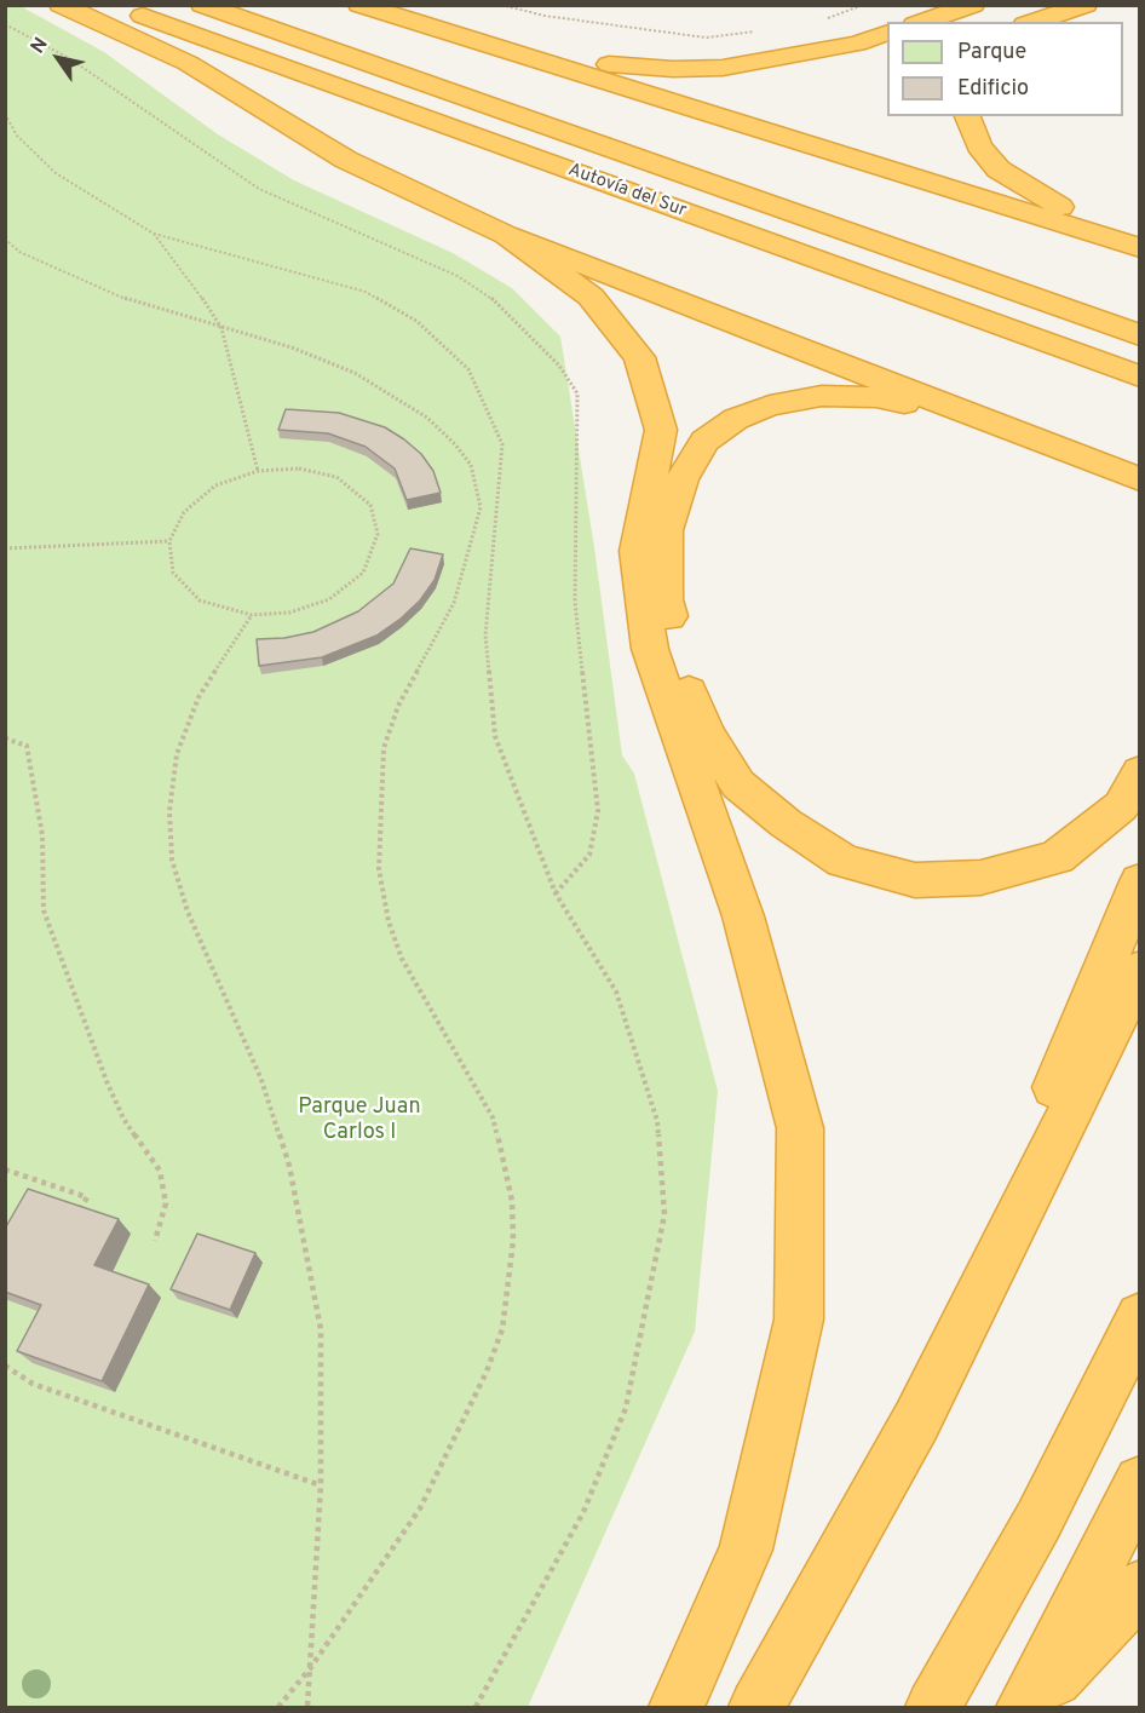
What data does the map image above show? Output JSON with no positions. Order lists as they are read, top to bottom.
{
  "streets": {
    "highway": ["Autovía del Sur"]
  },
  "parks": ["Parque Juan Carlos I"],
  "legend": ["Parque", "Edificio"],
  "north": "top left"
}
